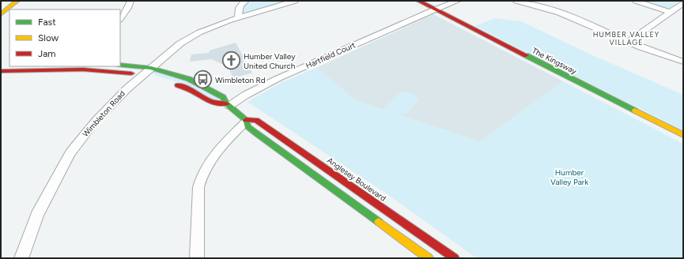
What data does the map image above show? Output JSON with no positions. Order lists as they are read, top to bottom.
{
  "streets": {
    "street": [
      "Hartfield Court",
      "The Kingsway",
      "Wimbleton Road",
      "Anglesey Boulevard"
    ]
  },
  "crossings": [
    ["Hartfield Court", "The Kingsway"]
  ],
  "districts": ["HUMBER VALLEY VILLAGE"],
  "parks": ["Humber Valley Park"],
  "places": {
    "church": ["Humber Valley United Church"],
    "bus stop": ["Wimbleton Rd"]
  },
  "legend": ["Fast", "Slow", "Jam"]
}
